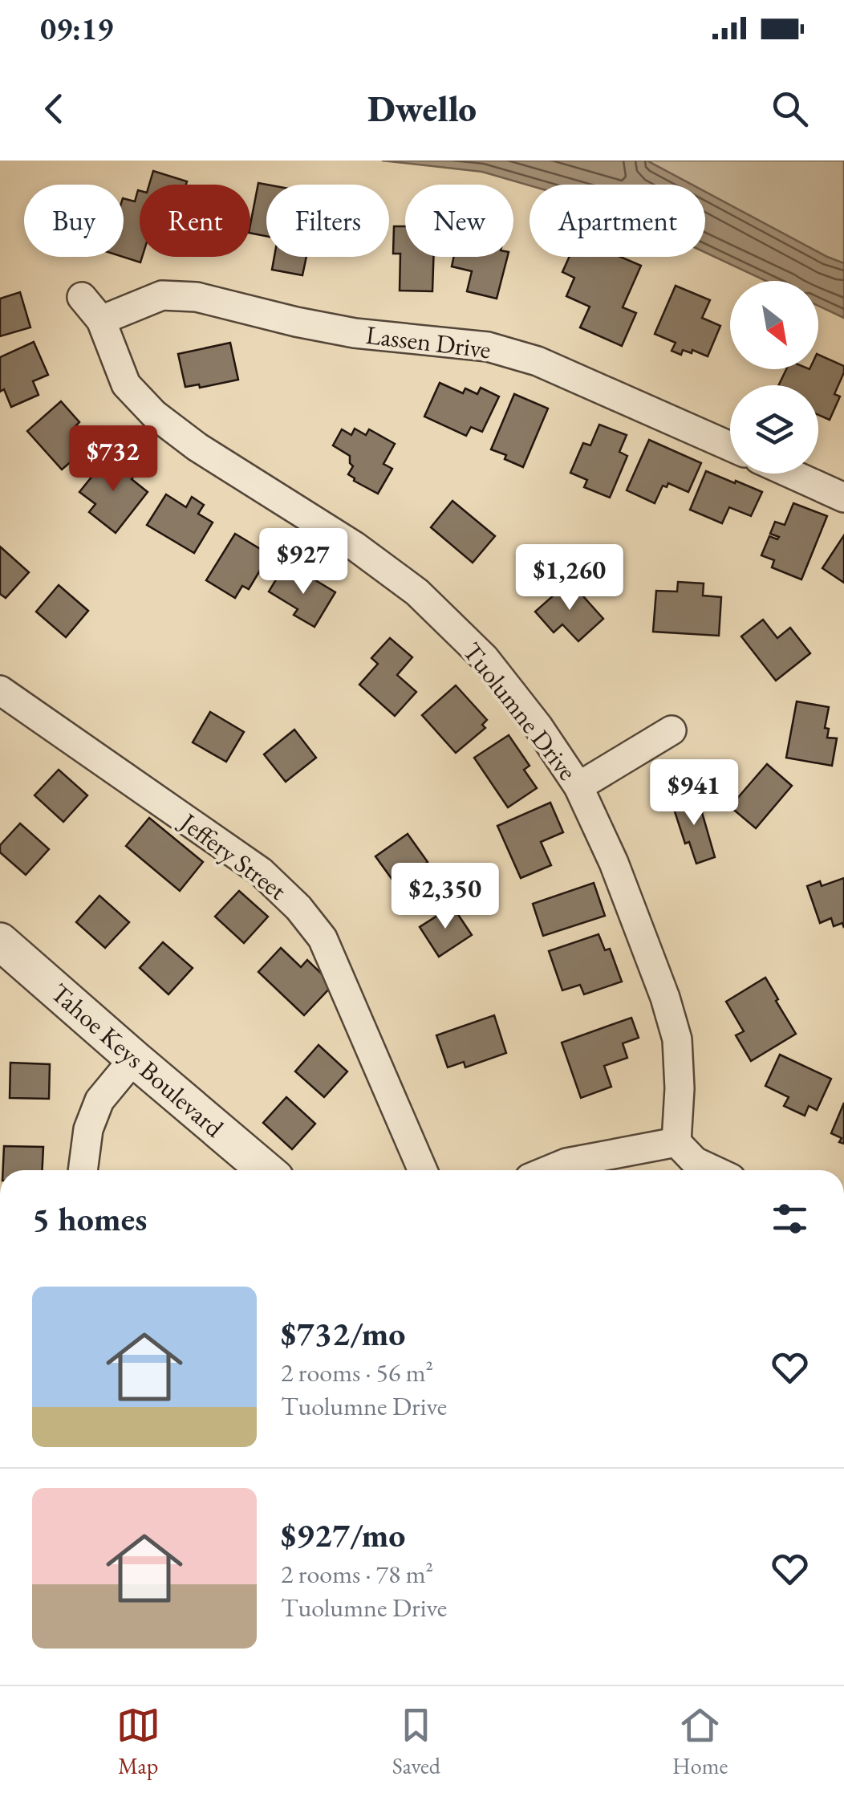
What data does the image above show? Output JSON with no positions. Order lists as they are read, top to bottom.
{
  "streets": {
    "street": [
      "Lassen Drive",
      "Tuolumne Drive",
      "Jeffery Street",
      "Tahoe Keys Boulevard"
    ]
  },
  "crossings": [
    ["Lassen Drive", "Tuolumne Drive"]
  ],
  "north": "bottom right",
  "page": {
    "status": "09:19",
    "header": "Dwello",
    "chip": [
      "Buy",
      "Rent",
      "Filters",
      "New",
      "Apartment"
    ],
    "price": [
      "$732",
      "$927",
      "$1,260",
      "$941",
      "$2,350"
    ],
    "heading": "5 homes",
    "list": [
      {
        "name": "$732/mo",
        "note": "2 rooms · 56 m² · Tuolumne Drive"
      },
      {
        "name": "$927/mo",
        "note": "2 rooms · 78 m² · Tuolumne Drive"
      }
    ],
    "tabs": ["Map", "Saved", "Home"]
  }
}
